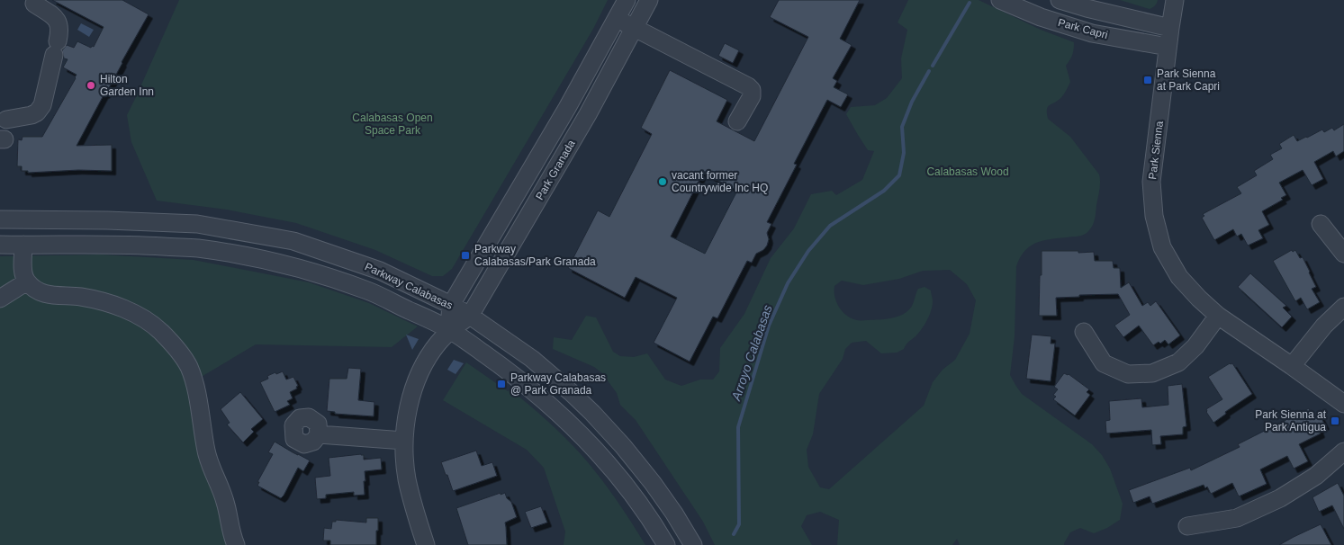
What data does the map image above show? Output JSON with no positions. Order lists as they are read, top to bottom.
{
  "streets": {
    "street": [
      "Park Capri",
      "Park Sienna",
      "Park Granada",
      "Parkway Calabasas"
    ]
  },
  "crossings": [
    ["Park Capri", "Park Sienna"],
    ["Park Granada", "Parkway Calabasas"]
  ],
  "water": ["Arroyo Calabasas"],
  "parks": ["Calabasas Open Space Park", "Calabasas Wood"],
  "places": {
    "transit": [
      "Park Sienna at Park Capri",
      "Parkway Calabasas/Park Granada",
      "Parkway Calabasas @ Park Granada",
      "Park Sienna at Park Antigua"
    ],
    "other": ["Hilton Garden Inn", "vacant former Countrywide Inc HQ"]
  }
}
